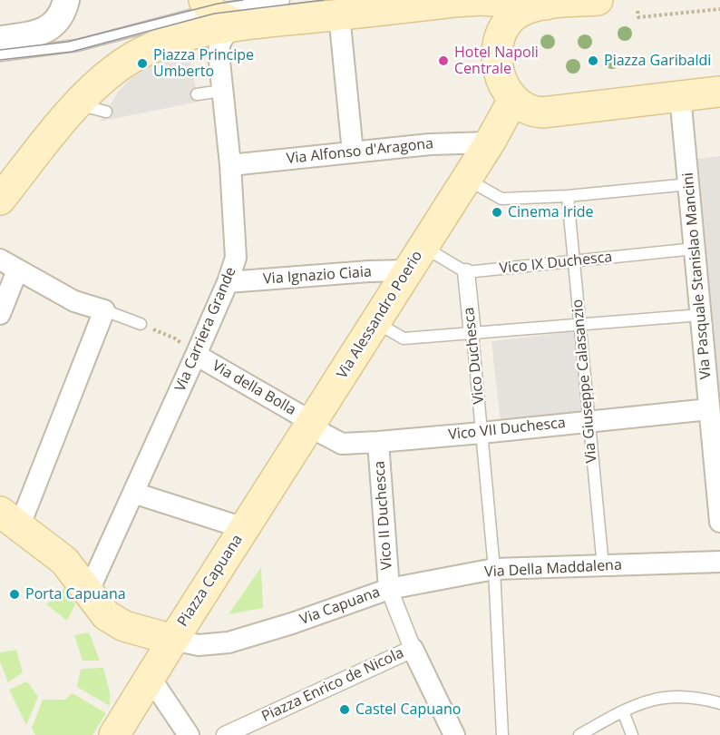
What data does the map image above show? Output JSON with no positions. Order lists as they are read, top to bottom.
{
  "streets": {
    "main road": ["Via Alessandro Poerio", "Piazza Capuana"],
    "street": [
      "Via Alfonso d'Aragona",
      "Via Ignazio Ciaia",
      "Via Pasquale Stanislao Mancini",
      "Via Carriera Grande",
      "Vico Duchesca",
      "Via della Bolla",
      "Vico VII Duchesca",
      "Vico II Duchesca",
      "Via Della Maddalena",
      "Via Capuana",
      "Piazza Enrico de Nicola"
    ],
    "lane": ["Vico IX Duchesca", "Via Giuseppe Calasanzio"]
  },
  "crossings": [
    ["Via Alfonso d'Aragona", "Via Alessandro Poerio"],
    ["Via Alfonso d'Aragona", "Via Carriera Grande"],
    ["Vico IX Duchesca", "Via Pasquale Stanislao Mancini"],
    ["Vico IX Duchesca", "Vico Duchesca"],
    ["Vico IX Duchesca", "Via Giuseppe Calasanzio"],
    ["Via Ignazio Ciaia", "Via Alessandro Poerio"],
    ["Via Ignazio Ciaia", "Via Carriera Grande"],
    ["Via Pasquale Stanislao Mancini", "Vico VII Duchesca"],
    ["Via Alessandro Poerio", "Via della Bolla"],
    ["Via Alessandro Poerio", "Vico VII Duchesca"],
    ["Via Alessandro Poerio", "Piazza Capuana"],
    ["Via Carriera Grande", "Via della Bolla"],
    ["Vico Duchesca", "Vico VII Duchesca"],
    ["Vico Duchesca", "Via Della Maddalena"],
    ["Via Giuseppe Calasanzio", "Vico VII Duchesca"],
    ["Via Giuseppe Calasanzio", "Via Della Maddalena"],
    ["Via della Bolla", "Vico VII Duchesca"],
    ["Vico VII Duchesca", "Vico II Duchesca"],
    ["Vico II Duchesca", "Via Della Maddalena"],
    ["Vico II Duchesca", "Via Capuana"],
    ["Via Della Maddalena", "Via Capuana"],
    ["Piazza Capuana", "Via Capuana"]
  ],
  "places": [
    "Hotel Napoli Centrale",
    "Piazza Garibaldi",
    "Piazza Principe Umberto",
    "Cinema Iride",
    "Porta Capuana",
    "Castel Capuano"
  ]
}
